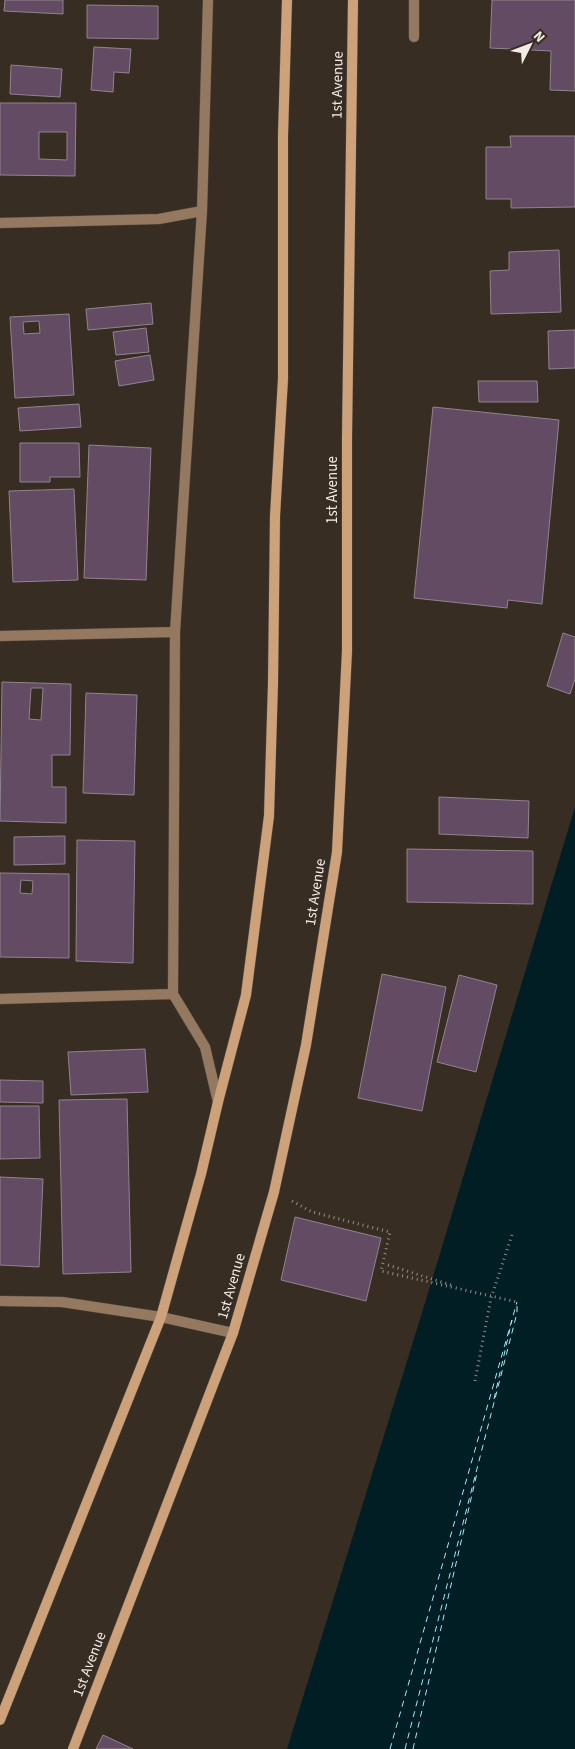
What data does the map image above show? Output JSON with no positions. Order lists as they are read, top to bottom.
{
  "streets": {
    "main road": ["1st Avenue"]
  },
  "north": "top right"
}
